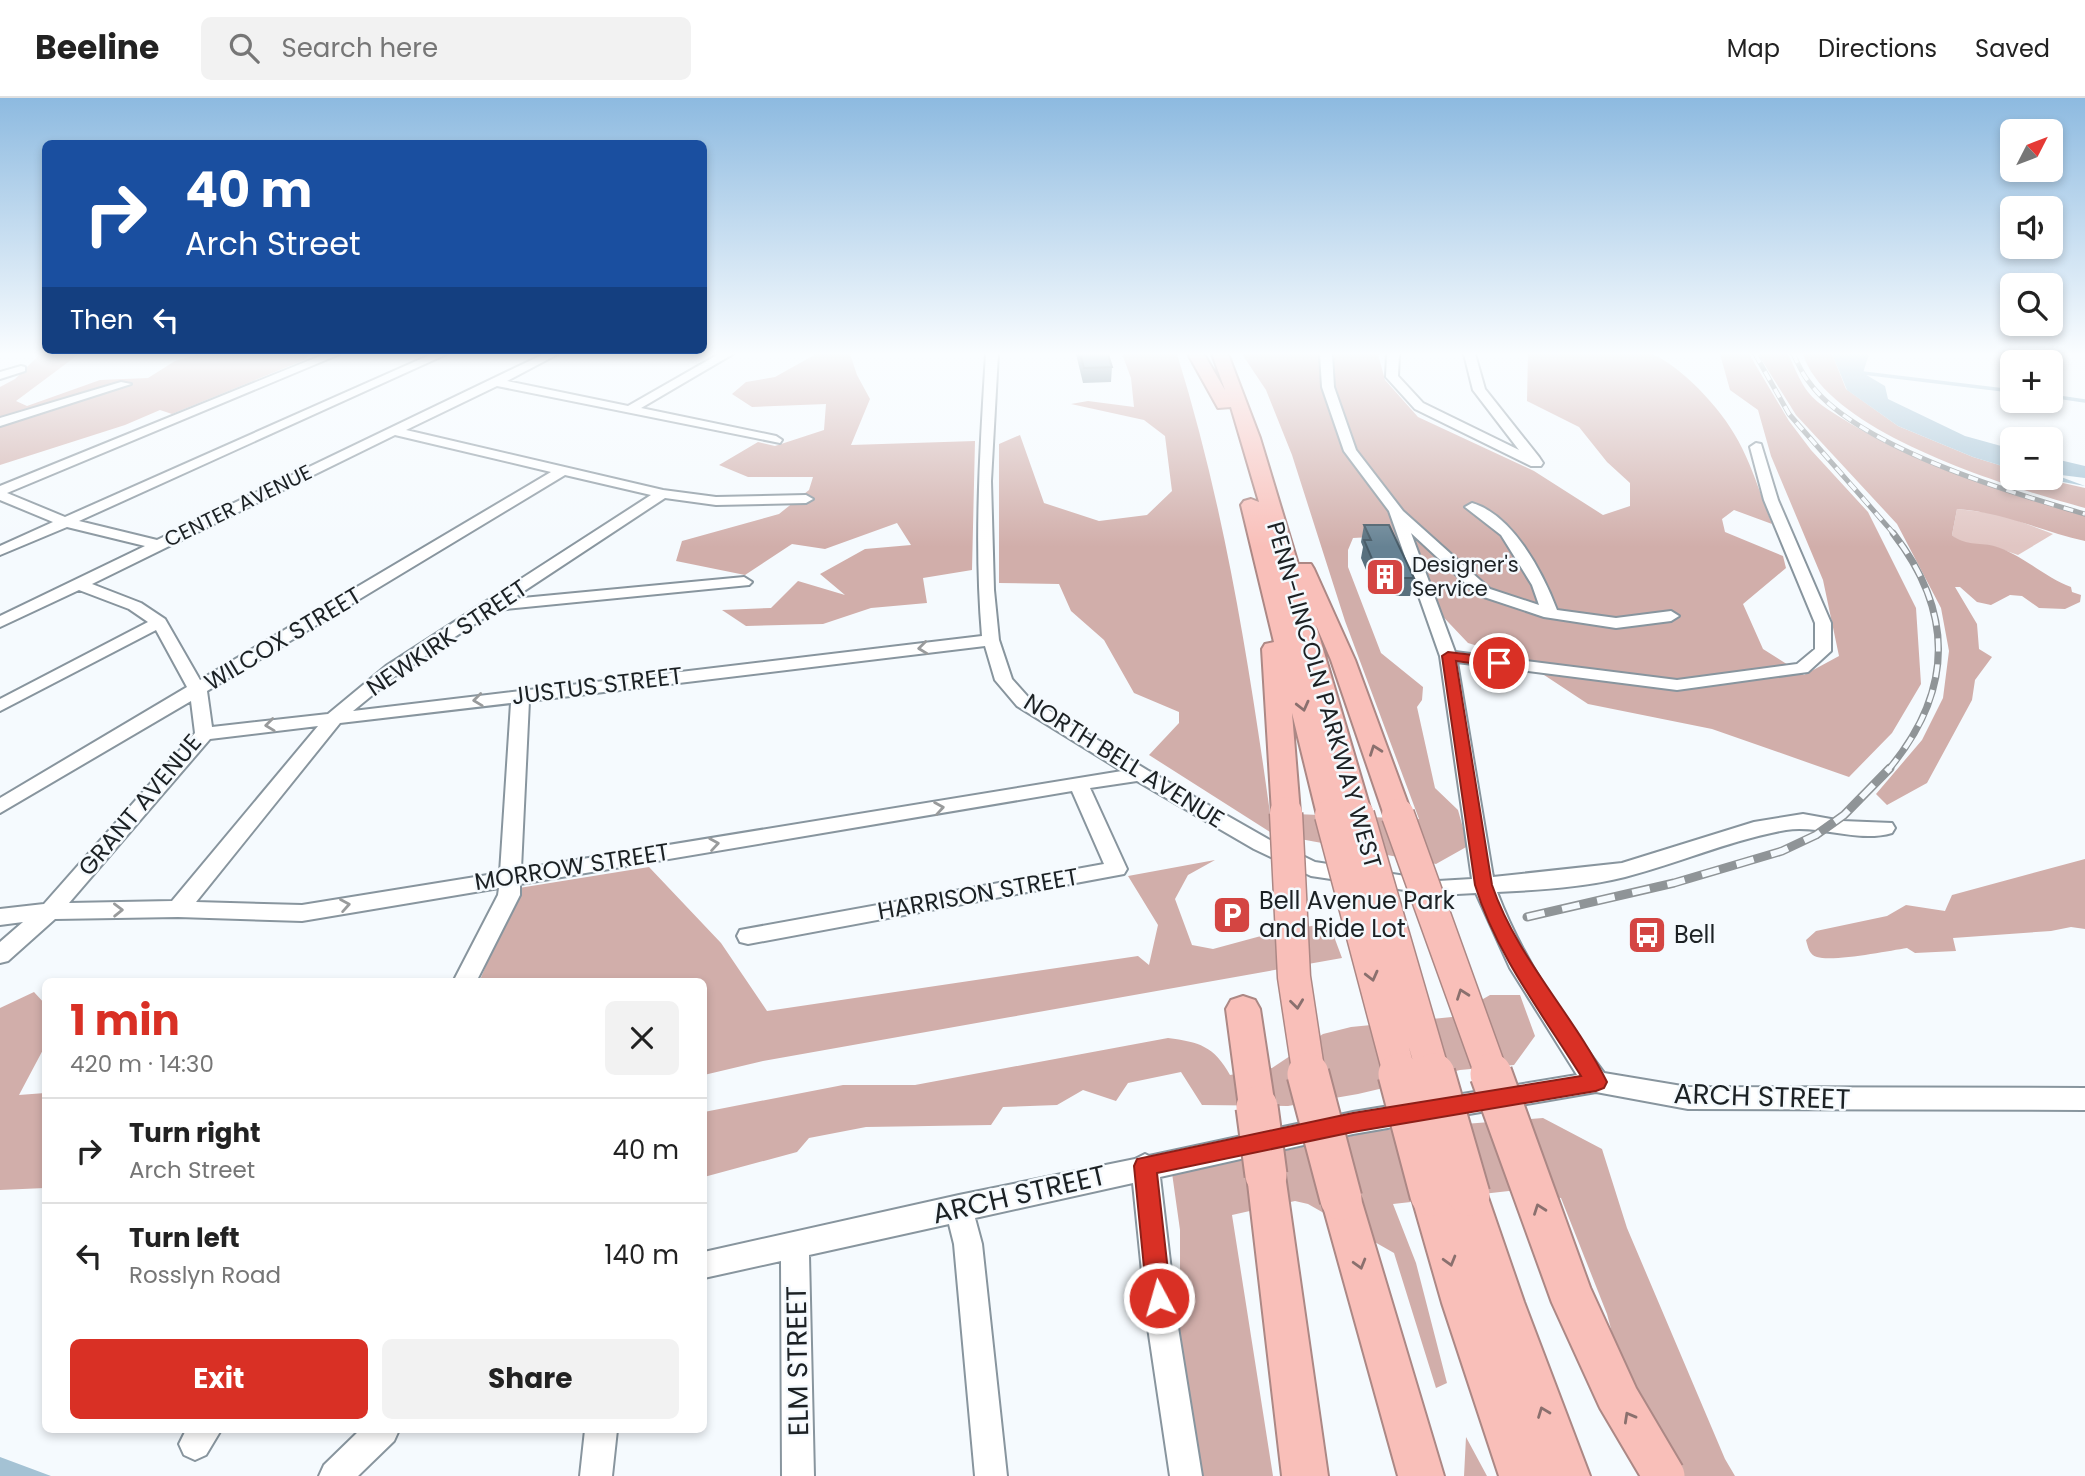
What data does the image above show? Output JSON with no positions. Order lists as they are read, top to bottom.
{
  "streets": {
    "highway": ["PENN-LINCOLN PARKWAY WEST"],
    "street": [
      "CENTER AVENUE",
      "NEWKIRK STREET",
      "WILCOX STREET",
      "JUSTUS STREET",
      "NORTH BELL AVENUE",
      "GRANT AVENUE",
      "MORROW STREET",
      "HARRISON STREET",
      "ARCH STREET",
      "ELM STREET"
    ]
  },
  "crossings": [
    ["CENTER AVENUE", "GRANT AVENUE"],
    ["NEWKIRK STREET", "JUSTUS STREET"],
    ["NEWKIRK STREET", "MORROW STREET"],
    ["WILCOX STREET", "GRANT AVENUE"],
    ["JUSTUS STREET", "NORTH BELL AVENUE"],
    ["JUSTUS STREET", "GRANT AVENUE"],
    ["NORTH BELL AVENUE", "MORROW STREET"],
    ["GRANT AVENUE", "MORROW STREET"],
    ["MORROW STREET", "HARRISON STREET"],
    ["ARCH STREET", "ELM STREET"]
  ],
  "one_way": ["MORROW STREET"],
  "places": {
    "building": ["Designer's Service"],
    "parking": ["Bell Avenue Park and Ride Lot"],
    "bus stop": ["Bell"]
  },
  "north": "top right",
  "page": {
    "header": "Beeline",
    "search": "Search here",
    "nav": ["Map", "Directions", "Saved"],
    "map_buttons": ["+", "−"],
    "turn": ["40 m", "Arch Street"],
    "then": "Then",
    "heading": ["1 min", "420 m · 14:30"],
    "list": [
      {
        "name": "Turn right",
        "note": "Arch Street",
        "value": "40 m"
      },
      {
        "name": "Turn left",
        "note": "Rosslyn Road",
        "value": "140 m"
      }
    ],
    "buttons": ["Exit", "Share"]
  }
}
